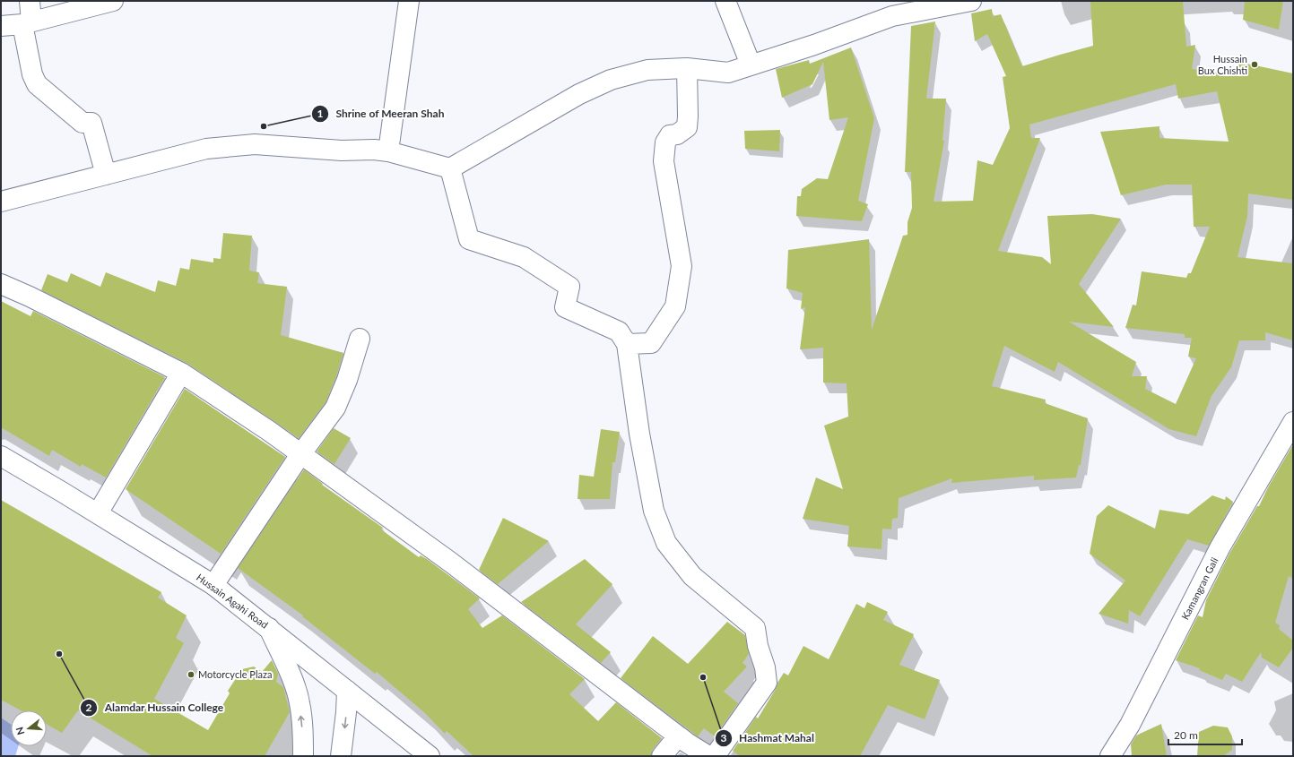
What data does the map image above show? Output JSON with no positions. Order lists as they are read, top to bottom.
{
  "streets": {
    "street": ["Kamangran Gali", "Hussain Agahi Road"]
  },
  "places": [
    "Hussain Bux Chishti",
    "Shrine of Meeran Shah",
    "Alamdar Hussain College",
    "Motorcycle Plaza",
    "Hashmat Mahal"
  ],
  "scale_bar": "20 m",
  "north": "left"
}
